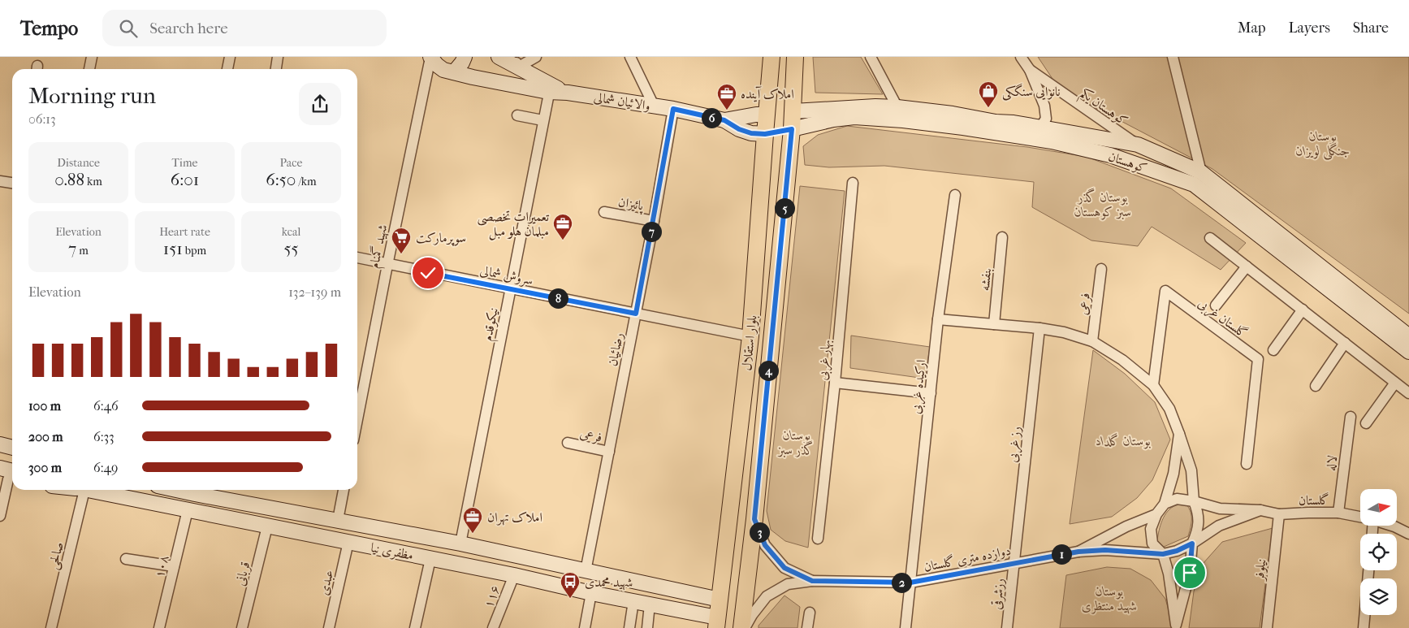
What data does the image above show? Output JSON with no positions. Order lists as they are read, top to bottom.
{
  "streets": {
    "main road": [
      "والائیان شمالی",
      "کوهستان",
      "بلوار استقلال",
      "مظفری نیا"
    ],
    "street": [
      "کوهستان یکم",
      "پائیزان",
      "شهید گمنام",
      "سروش شمالی",
      "بنفشه",
      "فرعی",
      "گلستان غربی",
      "نیکوقدم",
      "رضائیان",
      "بهار غربی",
      "ارکیده غربی",
      "رز غربی",
      "لاله",
      "گلستان",
      "صالحی",
      "دوازده متری گلستان",
      "۱۰۸",
      "نیلوفر",
      "قربانی",
      "عبدی",
      "رزشرقی",
      "۱۱۶"
    ]
  },
  "crossings": [
    ["والائیان شمالی", "شهید گمنام"],
    ["والائیان شمالی", "نیکوقدم"],
    ["والائیان شمالی", "بلوار استقلال"],
    ["والائیان شمالی", "رضائیان"],
    ["کوهستان یکم", "کوهستان"],
    ["کوهستان", "بلوار استقلال"],
    ["پائیزان", "رضائیان"],
    ["شهید گمنام", "سروش شمالی"],
    ["سروش شمالی", "نیکوقدم"],
    ["سروش شمالی", "بلوار استقلال"],
    ["سروش شمالی", "رضائیان"],
    ["فرعی", "رضائیان"],
    ["نیکوقدم", "مظفری نیا"],
    ["بلوار استقلال", "مظفری نیا"],
    ["رضائیان", "مظفری نیا"],
    ["ارکیده غربی", "دوازده متری گلستان"],
    ["رز غربی", "دوازده متری گلستان"],
    ["رز غربی", "رزشرقی"],
    ["لاله", "گلستان"],
    ["گلستان", "نیلوفر"],
    ["مظفری نیا", "صالحی"],
    ["مظفری نیا", "۱۰۸"],
    ["مظفری نیا", "قربانی"],
    ["مظفری نیا", "عبدی"],
    ["مظفری نیا", "۱۱۶"],
    ["دوازده متری گلستان", "رزشرقی"]
  ],
  "parks": [
    "بوستان جنگلی لویزان",
    "بوستان گذر سبز کوهستان",
    "بوستان گذر سبز",
    "بوستان گلداد",
    "بوستان شهید منتظری"
  ],
  "places": {
    "shop": ["نانوایی سنگکی"],
    "office": ["املاک آینده", "تعمیرات تخصصی مبلمان هلو مبل", "املاک تهران"],
    "supermarket": ["سوپرمارکت"],
    "bus stop": ["شهید محمدی"]
  },
  "north": "right",
  "page": {
    "header": "Tempo",
    "search": "Search here",
    "nav": ["Map", "Layers", "Share"],
    "heading": ["Morning run", "06:13"],
    "pins": [
      "6",
      "5",
      "7",
      "8",
      "4",
      "3",
      "1",
      "2"
    ],
    "stats": [
      ["Distance", "0.88 km"],
      ["Time", "6:01"],
      ["Pace", "6:50 /km"],
      ["Elevation", "7 m"],
      ["Heart rate", "151 bpm"],
      ["kcal", "55"]
    ],
    "chart": ["Elevation", "132–139 m"],
    "list": [
      {
        "name": "100 m",
        "note": "6:46"
      },
      {
        "name": "200 m",
        "note": "6:33"
      },
      {
        "name": "300 m",
        "note": "6:49"
      }
    ]
  }
}
